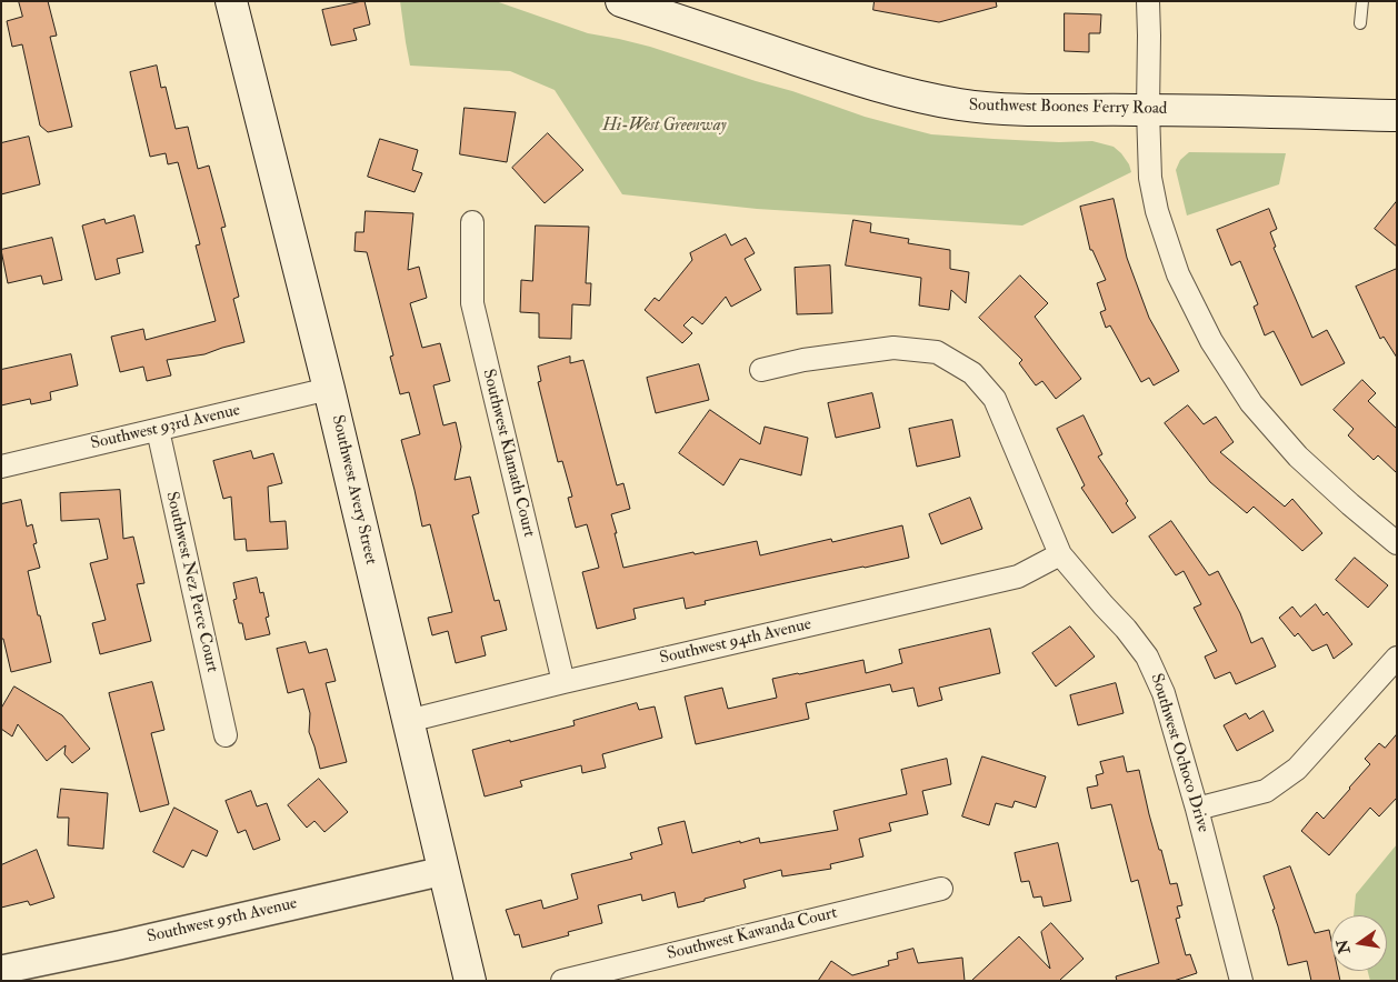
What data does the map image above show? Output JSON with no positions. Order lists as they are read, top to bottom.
{
  "streets": {
    "main road": ["Southwest Boones Ferry Road", "Southwest Avery Street"],
    "street": [
      "Southwest 93rd Avenue",
      "Southwest Klamath Court",
      "Southwest Nez Perce Court",
      "Southwest 94th Avenue",
      "Southwest Ochoco Drive",
      "Southwest 95th Avenue",
      "Southwest Kawanda Court"
    ]
  },
  "crossings": [
    ["Southwest 93rd Avenue", "Southwest Avery Street"],
    ["Southwest 93rd Avenue", "Southwest Nez Perce Court"],
    ["Southwest Klamath Court", "Southwest 94th Avenue"],
    ["Southwest Avery Street", "Southwest 94th Avenue"],
    ["Southwest Avery Street", "Southwest 95th Avenue"],
    ["Southwest 94th Avenue", "Southwest Ochoco Drive"]
  ],
  "parks": ["Hi-West Greenway"],
  "north": "left"
}
